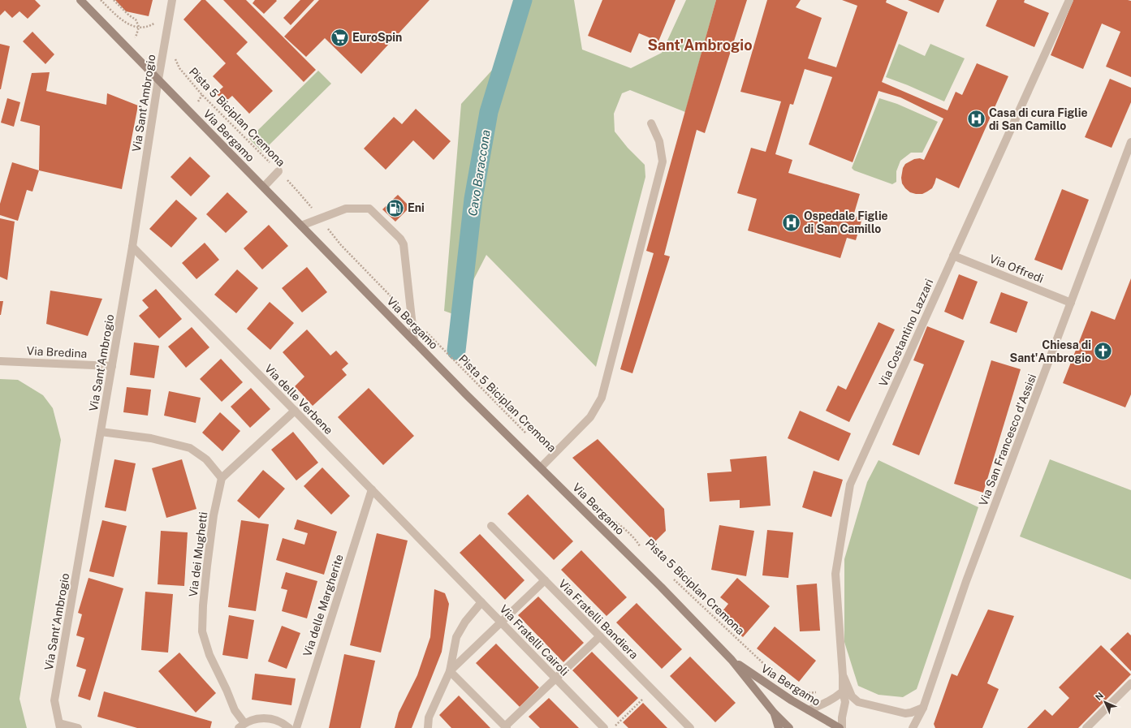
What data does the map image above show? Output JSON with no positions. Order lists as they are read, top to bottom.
{
  "streets": {
    "main road": ["Via Bergamo"],
    "street": [
      "Via Sant'Ambrogio",
      "Via Offredi",
      "Via Costantino Lazzari",
      "Via Bredina",
      "Via delle Verbene",
      "Via San Francesco d'Assisi",
      "Via dei Mughetti",
      "Via delle Margherite",
      "Via Fratelli Bandiera",
      "Via Fratelli Cairoli"
    ],
    "path": ["Pista 5 Biciplan Cremona"]
  },
  "crossings": [
    ["Via Sant'Ambrogio", "Via Bergamo"],
    ["Via Sant'Ambrogio", "Via Bredina"],
    ["Via Sant'Ambrogio", "Via delle Verbene"],
    ["Via Bergamo", "Via Costantino Lazzari"],
    ["Via Offredi", "Via Costantino Lazzari"],
    ["Via Offredi", "Via San Francesco d'Assisi"],
    ["Via delle Verbene", "Via delle Margherite"],
    ["Via delle Verbene", "Via Fratelli Cairoli"]
  ],
  "districts": ["Sant'Ambrogio"],
  "water": ["Cavo Baraccona"],
  "places": {
    "supermarket": ["EuroSpin"],
    "hospital": ["Casa di cura Figlie di San Camillo", "Ospedale Figlie di San Camillo"],
    "fuel station": ["Eni"],
    "church": ["Chiesa di Sant'Ambrogio"]
  },
  "north": "top left"
}
